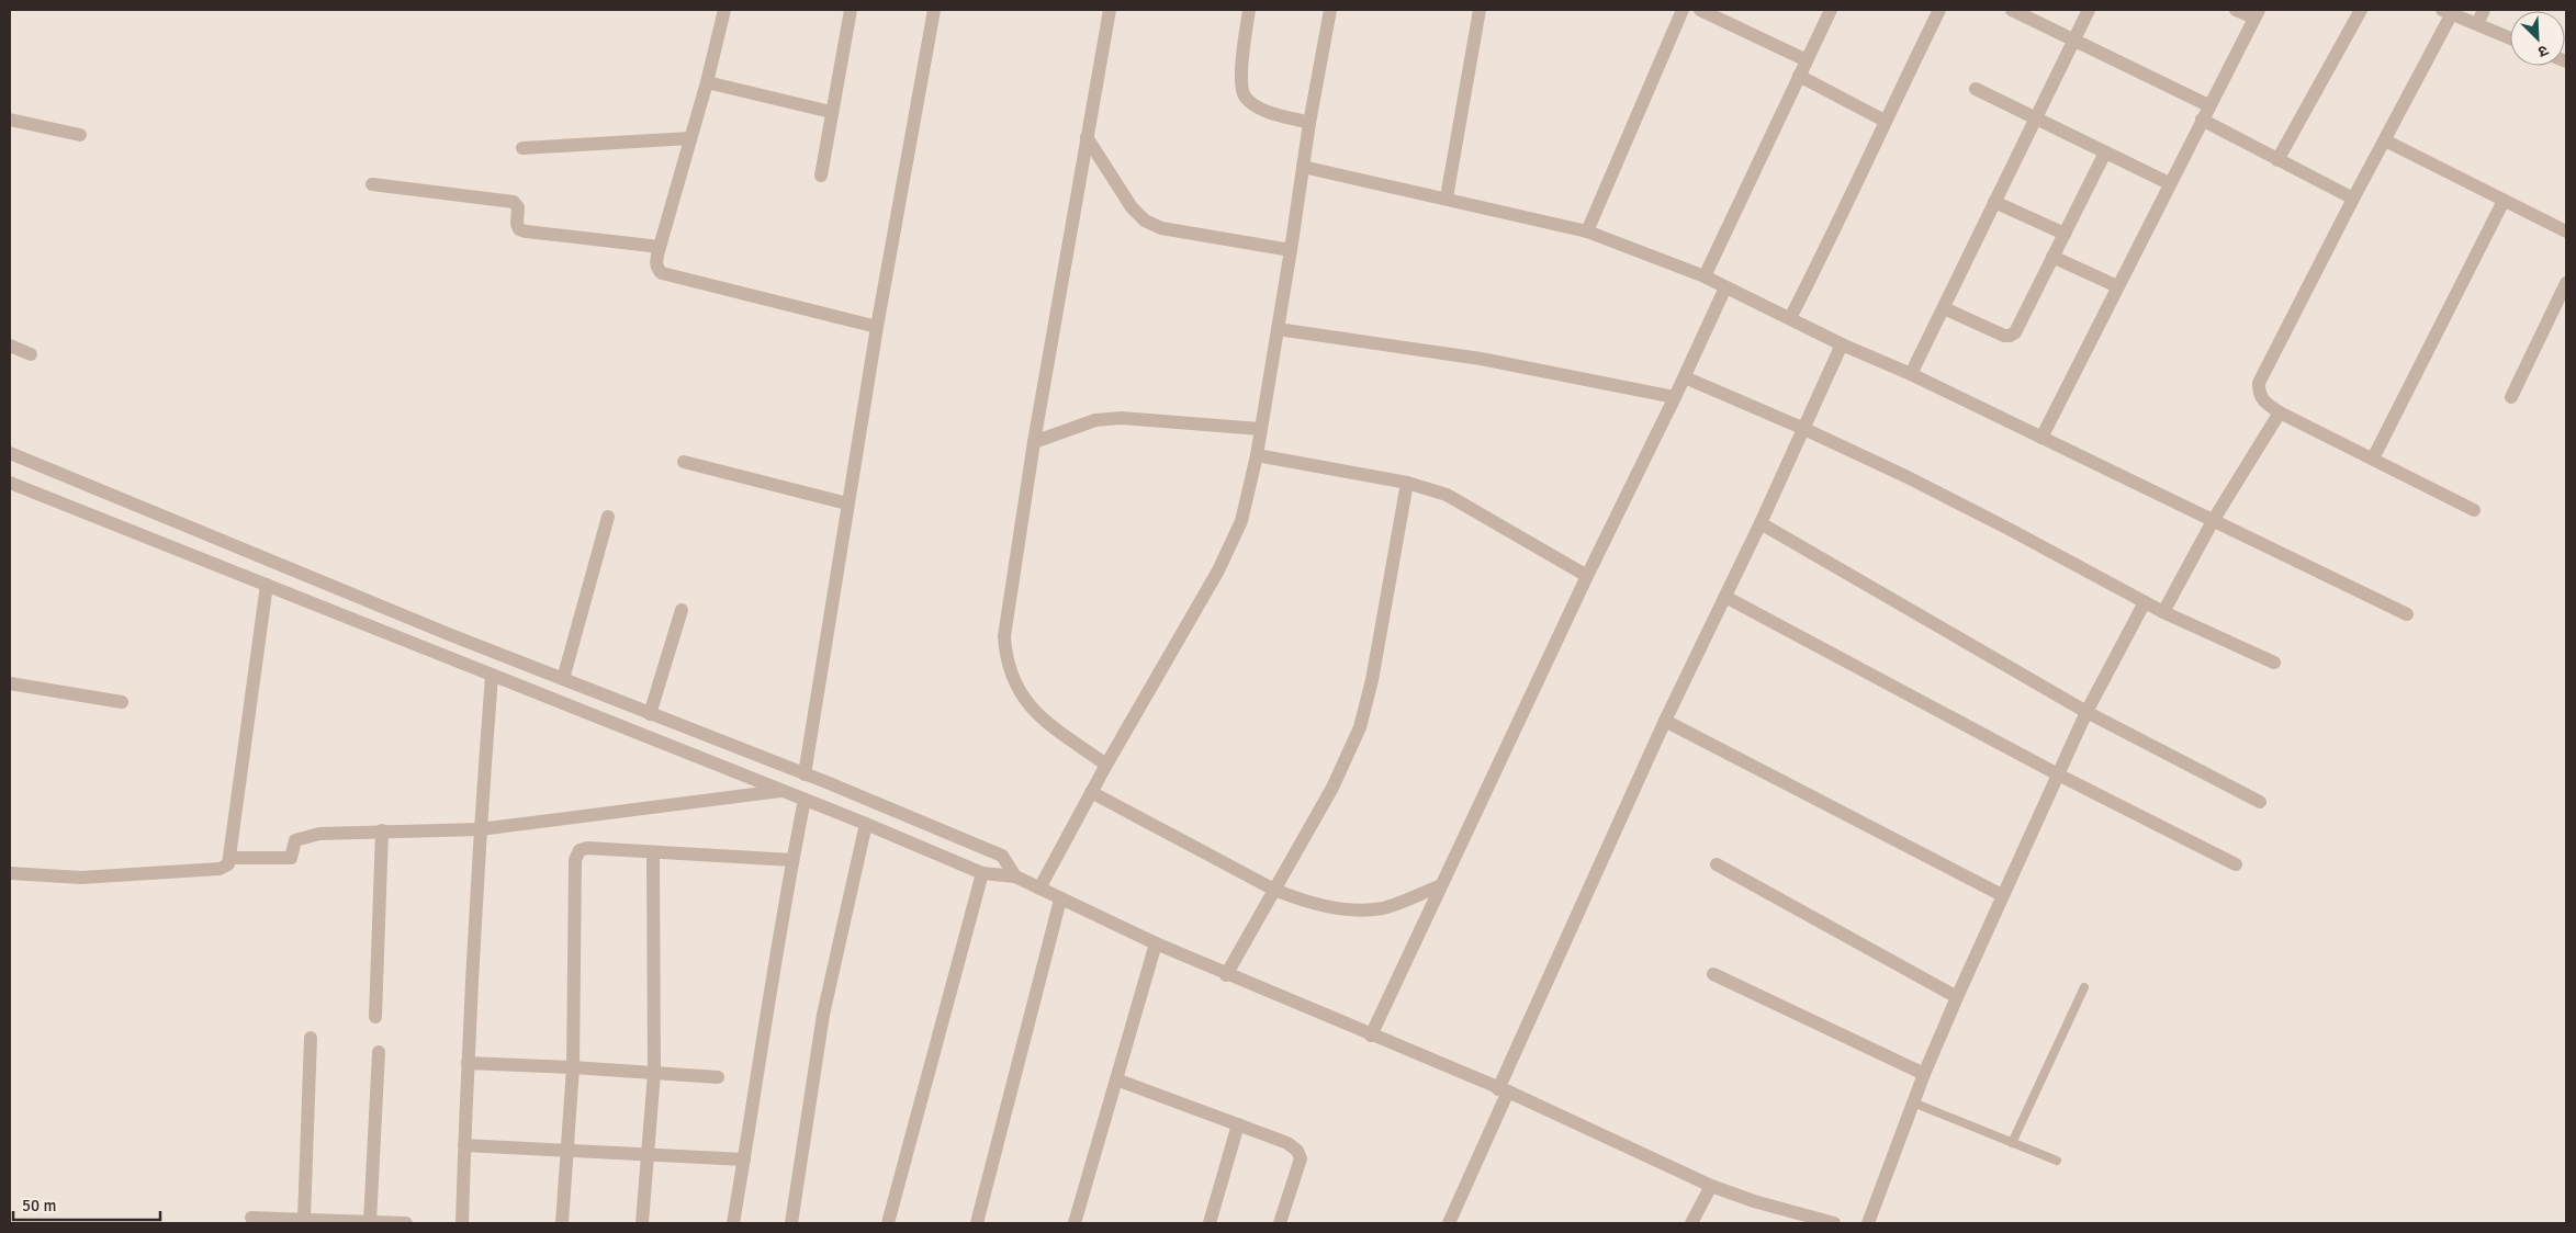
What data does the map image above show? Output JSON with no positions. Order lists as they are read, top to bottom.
{
  "scale_bar": "50 m",
  "north": "bottom right"
}
